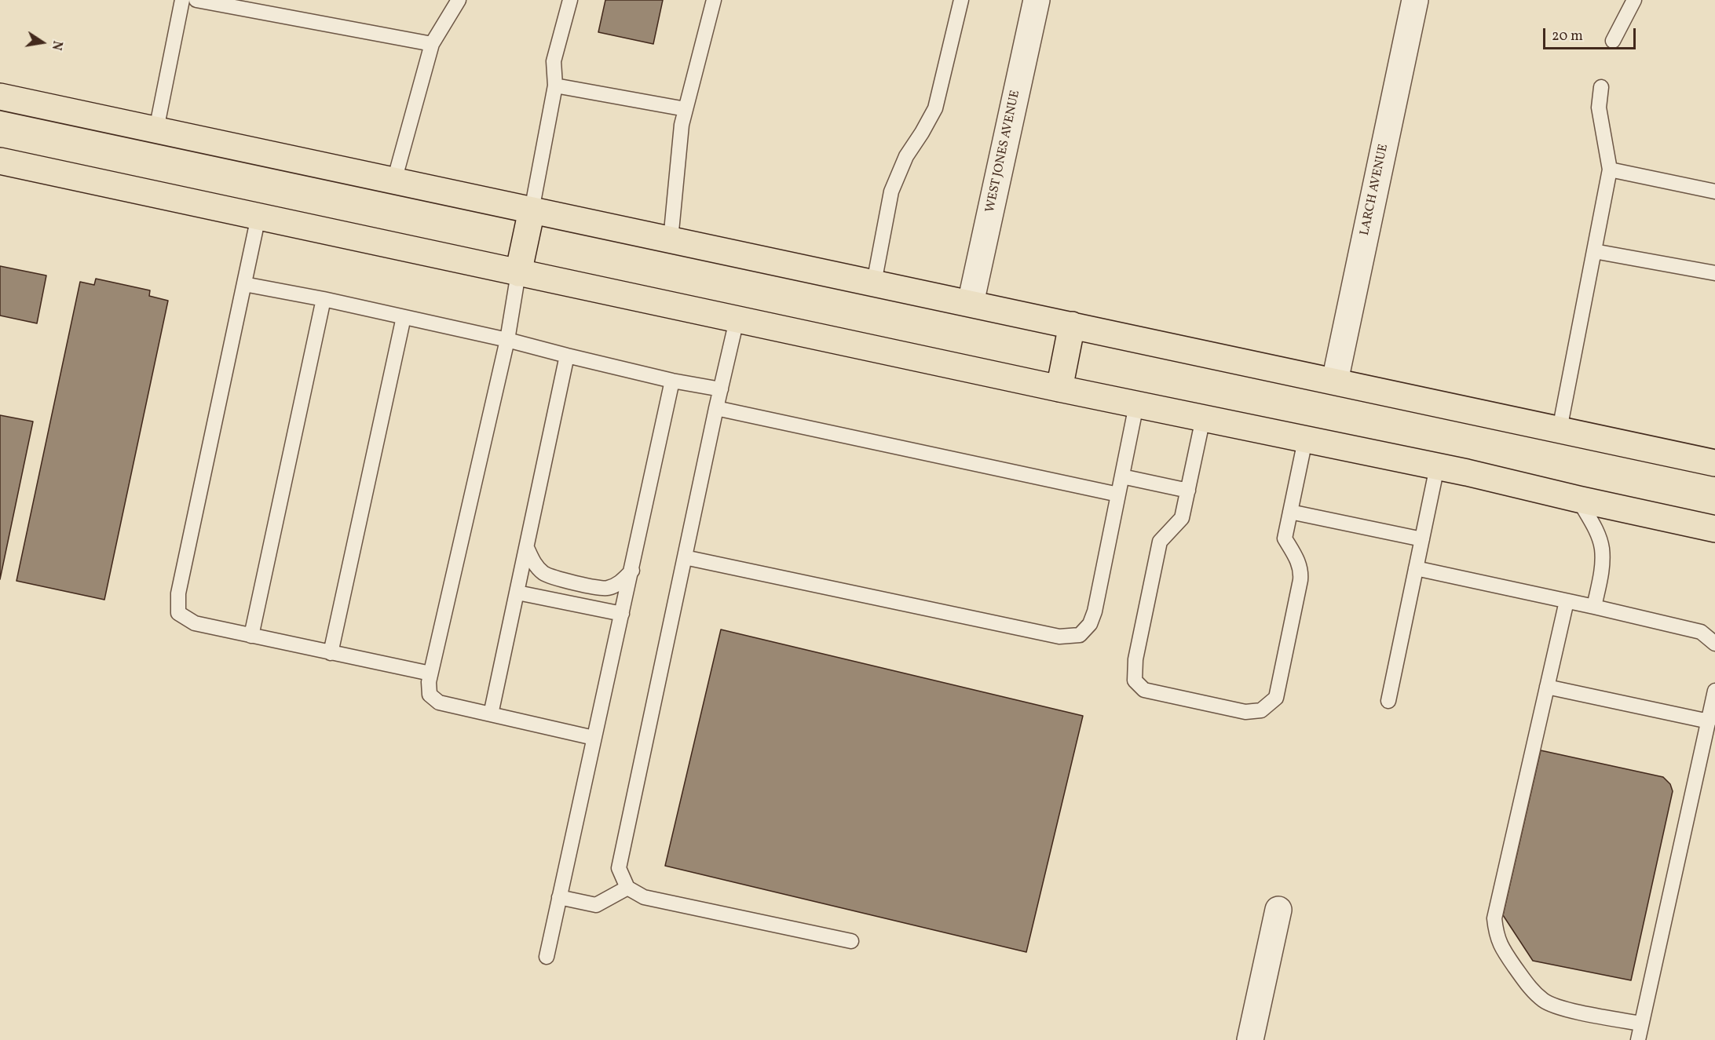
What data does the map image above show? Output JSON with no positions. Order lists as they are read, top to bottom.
{
  "streets": {
    "street": ["WEST JONES AVENUE", "LARCH AVENUE"]
  },
  "scale_bar": "20 m",
  "north": "right"
}
